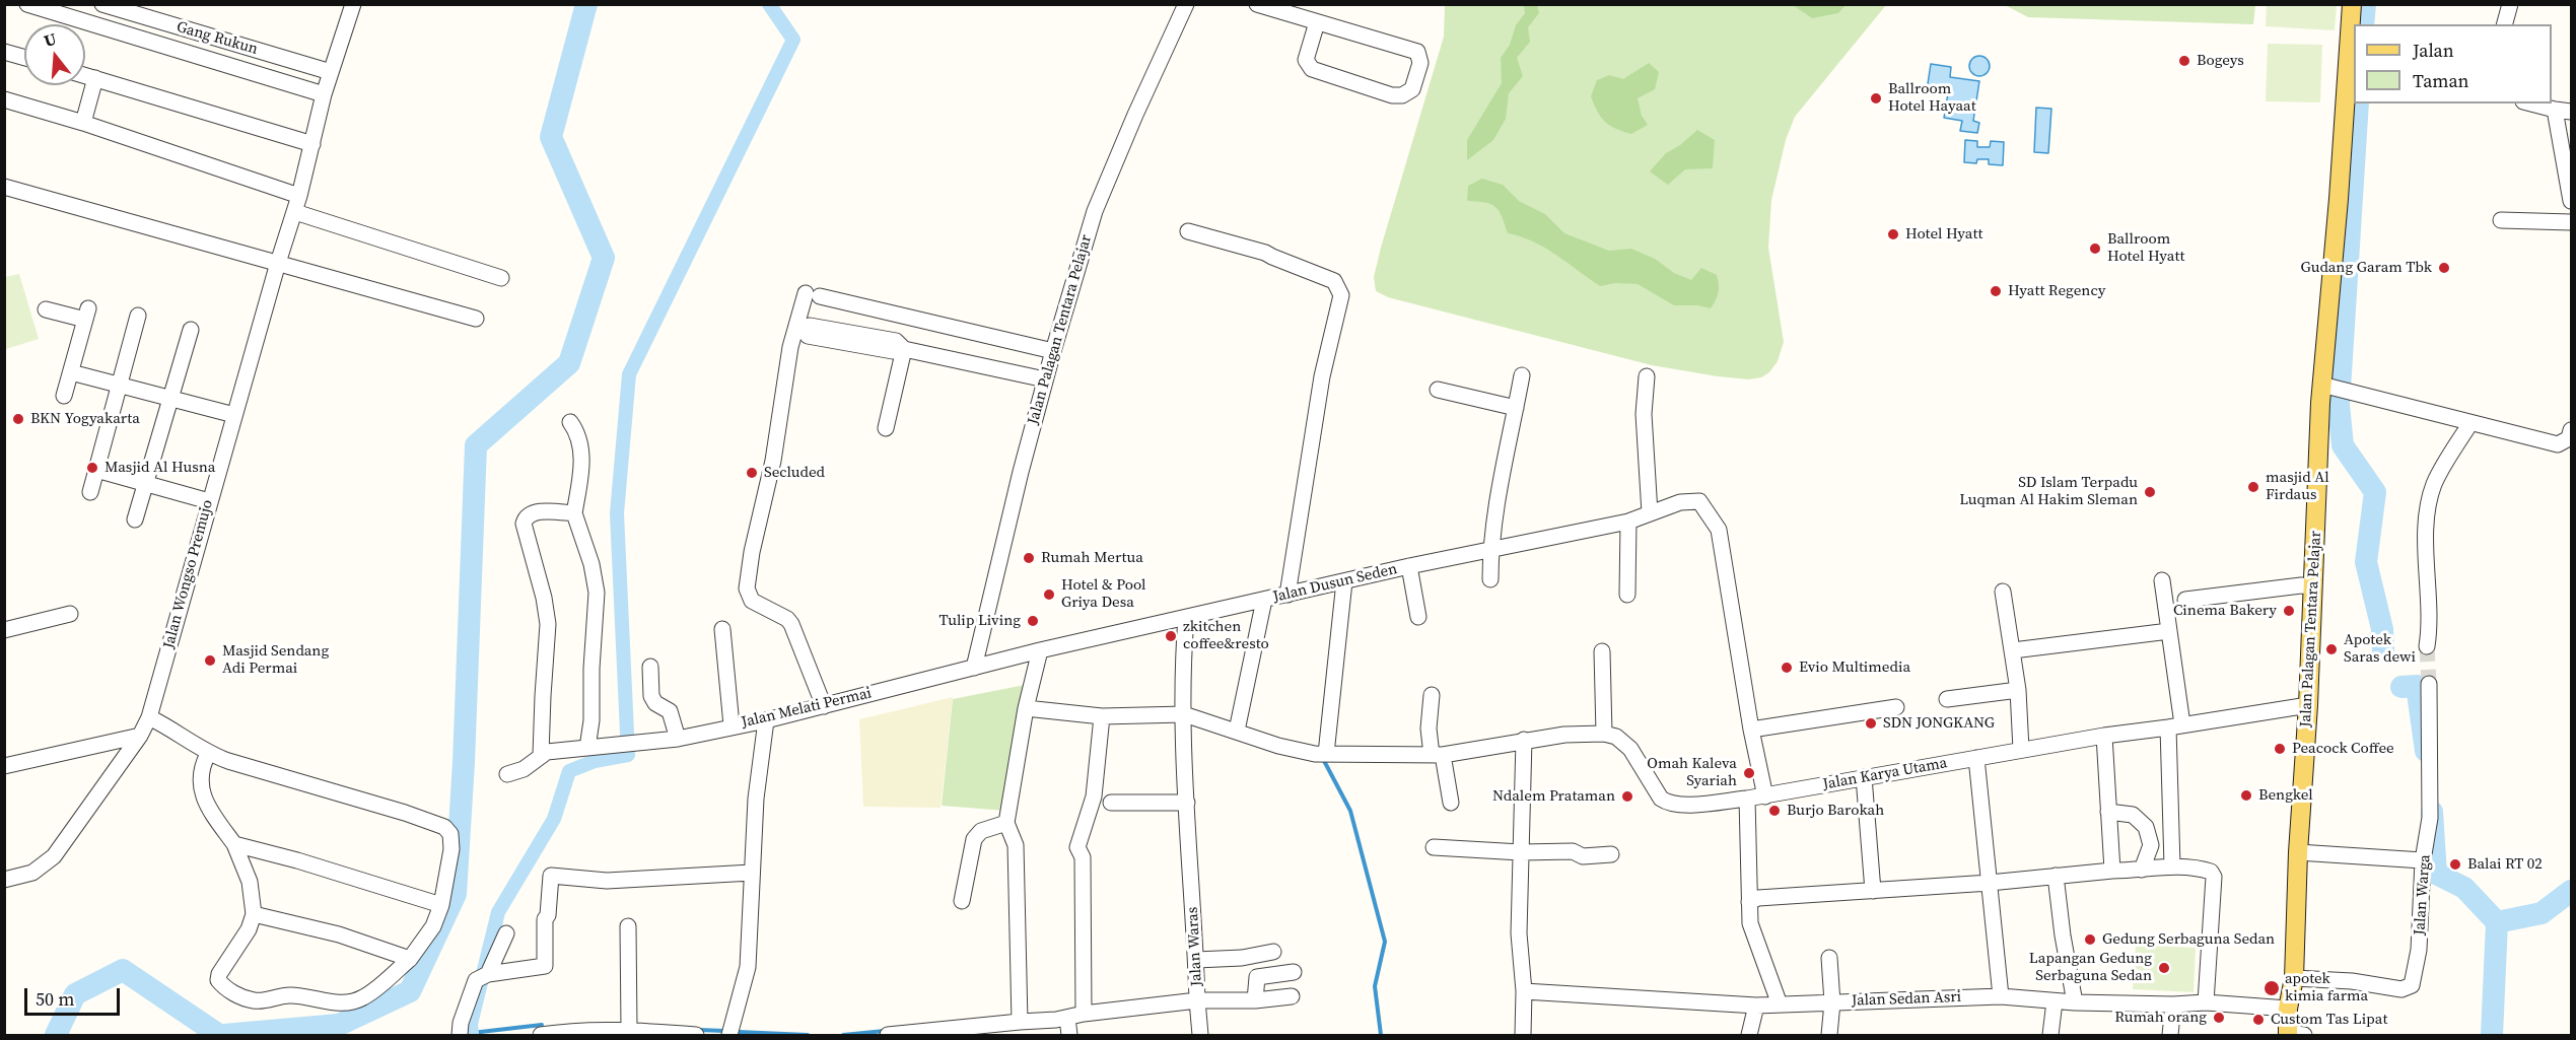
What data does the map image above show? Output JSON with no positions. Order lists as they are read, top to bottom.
{
  "streets": {
    "main road": ["Jalan Palagan Tentara Pelajar"],
    "street": [
      "Gang Rukun",
      "Jalan Wongso Premujo",
      "Jalan Dusun Seden",
      "Jalan Melati Permai",
      "Jalan Karya Utama",
      "Jalan Warga",
      "Jalan Waras",
      "Jalan Sedan Asri"
    ]
  },
  "crossings": [
    ["Gang Rukun", "Jalan Wongso Premujo"],
    ["Jalan Palagan Tentara Pelajar", "Jalan Dusun Seden"],
    ["Jalan Palagan Tentara Pelajar", "Jalan Melati Permai"],
    ["Jalan Palagan Tentara Pelajar", "Jalan Karya Utama"],
    ["Jalan Palagan Tentara Pelajar", "Jalan Warga"],
    ["Jalan Palagan Tentara Pelajar", "Jalan Sedan Asri"],
    ["Jalan Dusun Seden", "Jalan Melati Permai"],
    ["Jalan Dusun Seden", "Jalan Waras"]
  ],
  "places": [
    "Bogeys",
    "Ballroom Hotel Hayaat",
    "Hotel Hyatt",
    "Ballroom Hotel Hyatt",
    "Gudang Garam Tbk",
    "Hyatt Regency",
    "BKN Yogyakarta",
    "Masjid Al Husna",
    "Secluded",
    "masjid Al Firdaus",
    "SD Islam Terpadu Luqman Al Hakim Sleman",
    "Rumah Mertua",
    "Hotel & Pool Griya Desa",
    "Cinema Bakery",
    "Tulip Living",
    "zkitchen coffee&resto",
    "Apotek Saras dewi",
    "Masjid Sendang Adi Permai",
    "Evio Multimedia",
    "SDN JONGKANG",
    "Peacock Coffee",
    "Omah Kaleva Syariah",
    "Bengkel",
    "Ndalem Prataman",
    "Burjo Barokah",
    "Balai RT 02",
    "Gedung Serbaguna Sedan",
    "Lapangan Gedung Serbaguna Sedan",
    "apotek kimia farma",
    "Rumah orang",
    "Custom Tas Lipat"
  ],
  "legend": ["Jalan", "Taman"],
  "scale_bar": "50 m",
  "north": "top"
}
